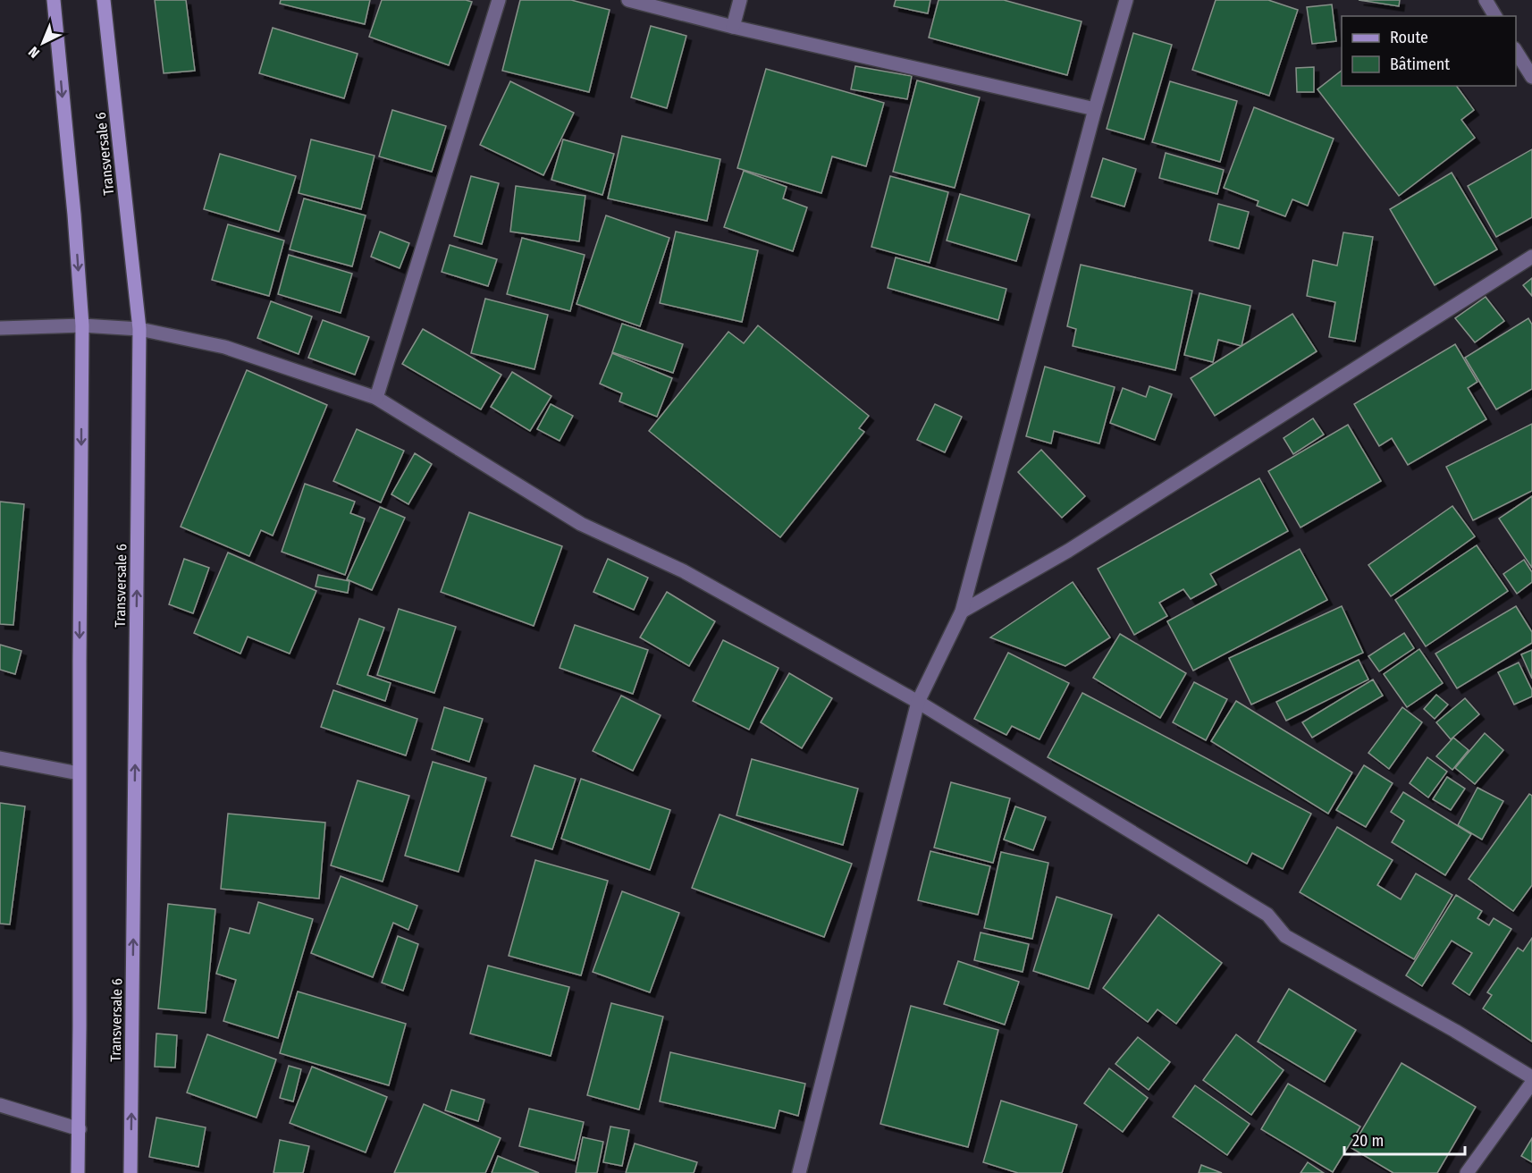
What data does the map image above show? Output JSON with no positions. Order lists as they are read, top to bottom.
{
  "streets": {
    "main road": ["Transversale 6"]
  },
  "legend": ["Route", "Bâtiment"],
  "scale_bar": "20 m",
  "north": "bottom left"
}
